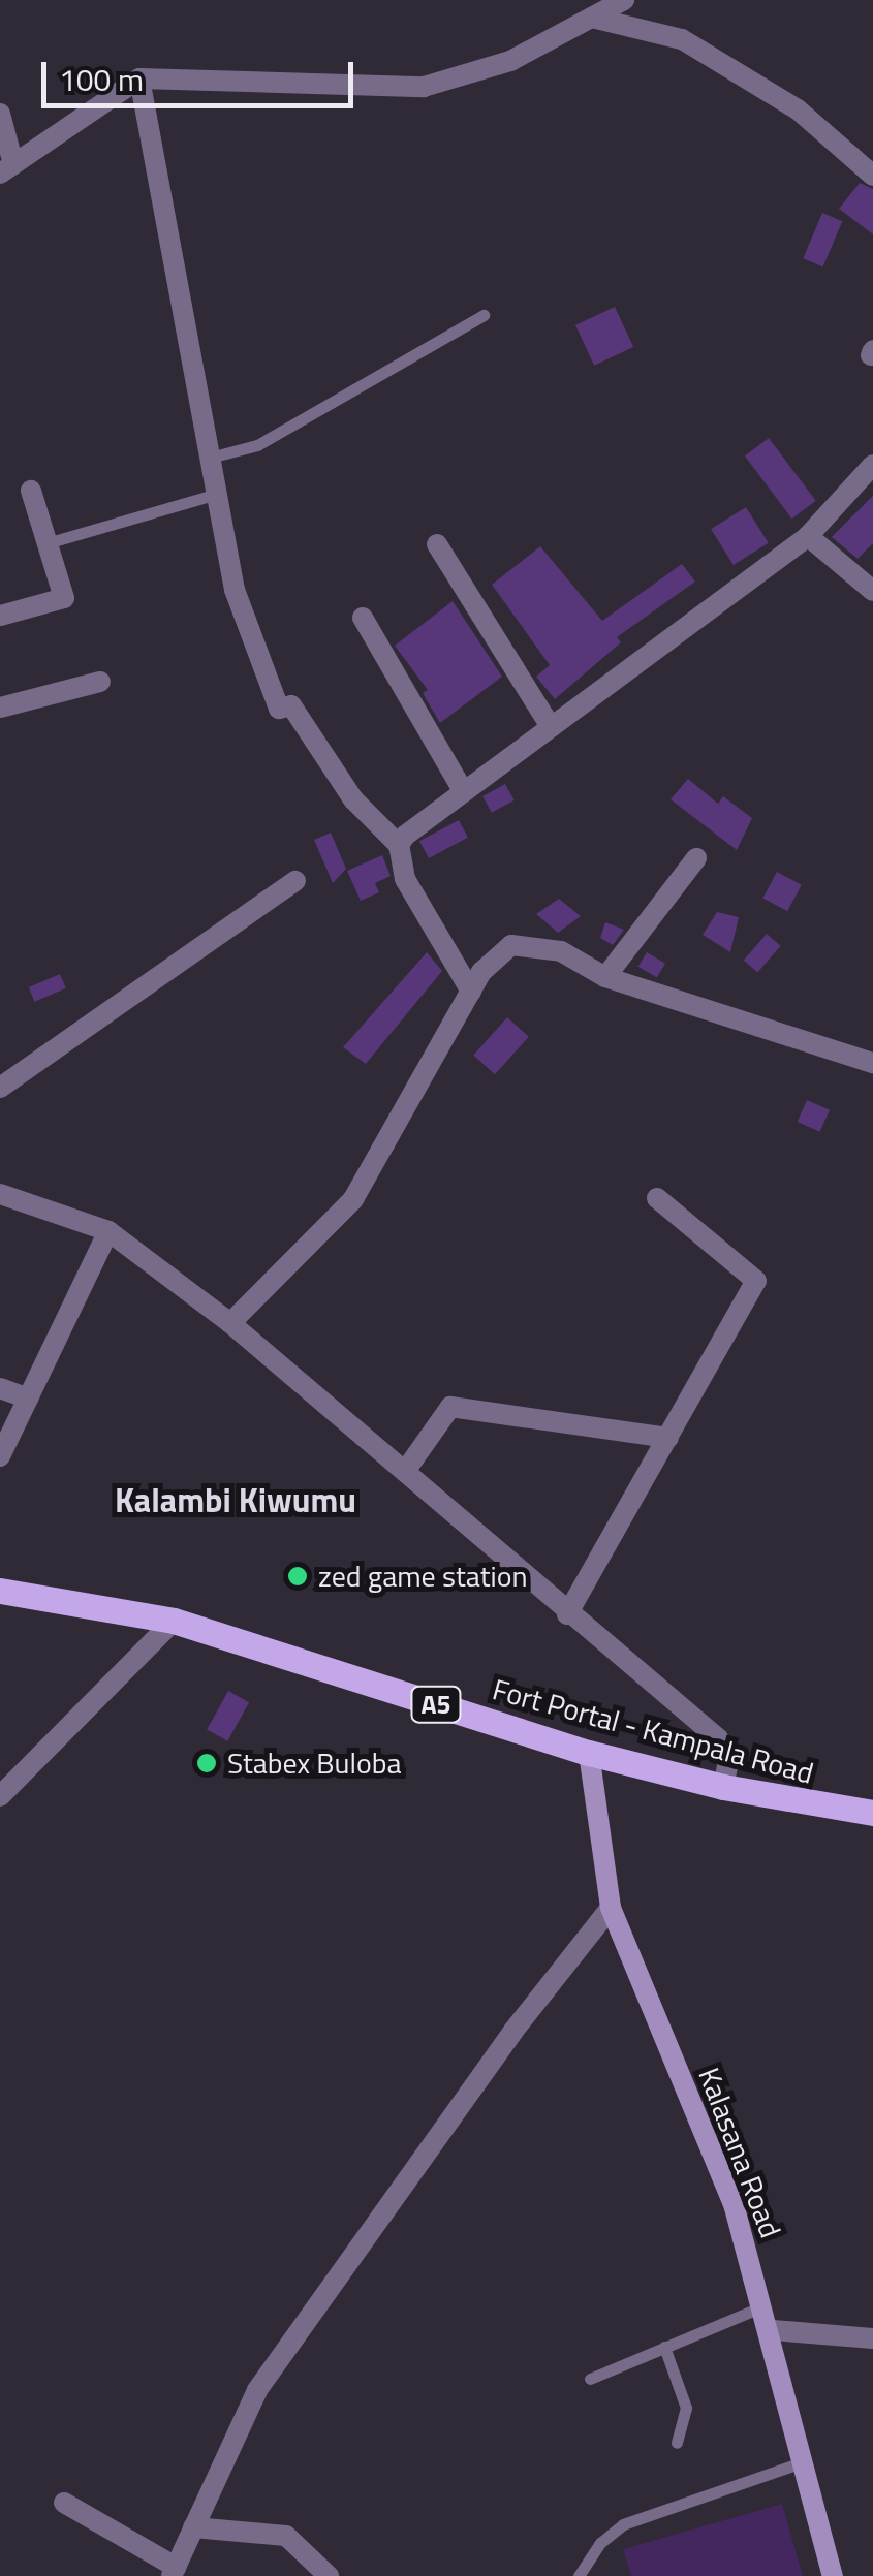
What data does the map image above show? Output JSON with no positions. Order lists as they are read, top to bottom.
{
  "streets": {
    "main road": ["A5", "Fort Portal - Kampala Road"],
    "street": ["Kalasana Road"]
  },
  "crossings": [
    ["Fort Portal - Kampala Road", "Kalasana Road"]
  ],
  "districts": ["Kalambi Kiwumu"],
  "places": ["zed game station", "Stabex Buloba"],
  "scale_bar": "100 m"
}
